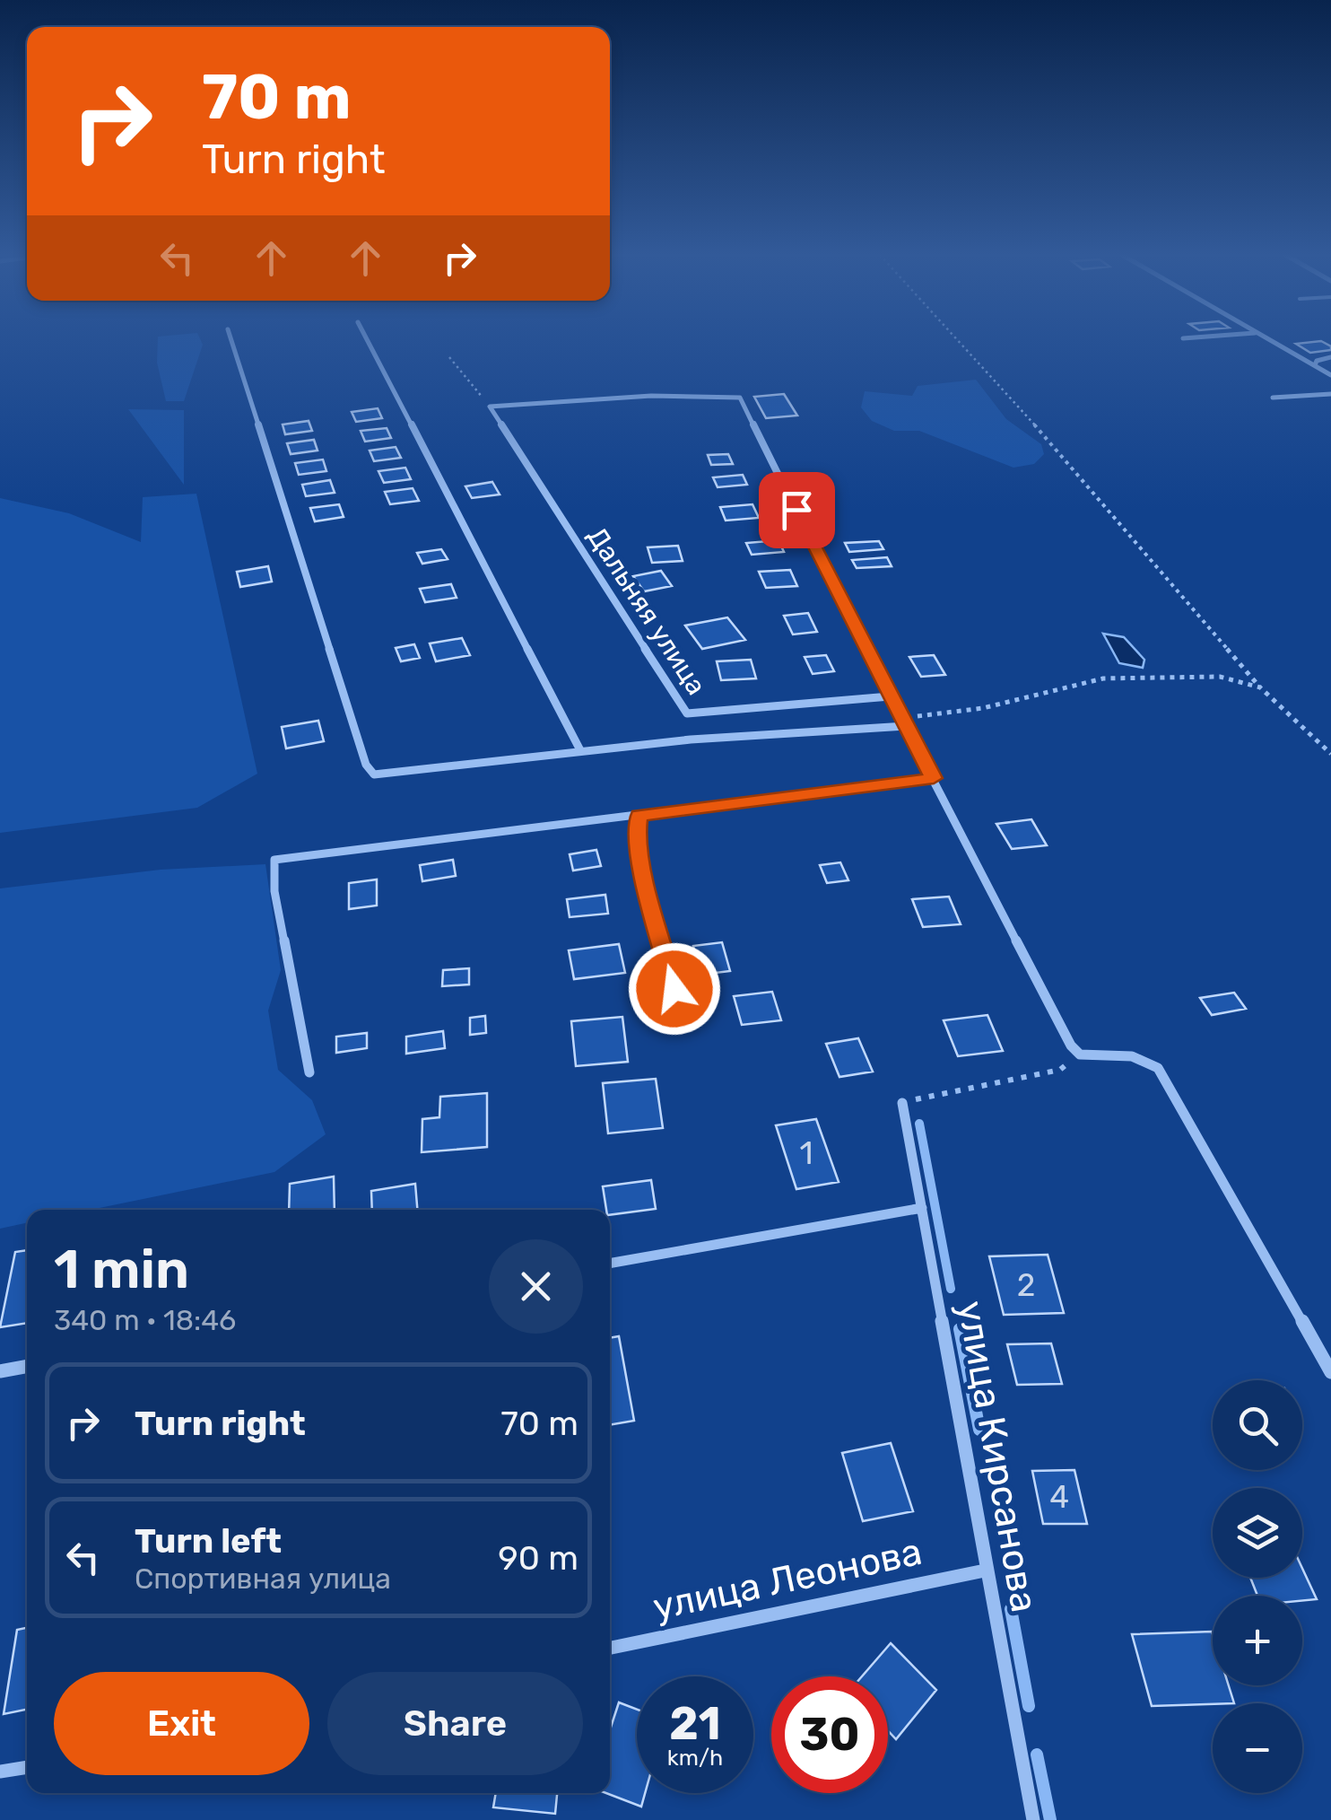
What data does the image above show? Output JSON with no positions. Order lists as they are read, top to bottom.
{
  "streets": {
    "street": ["Дальняя улица", "улица Кирсанова", "улица Леонова"]
  },
  "crossings": [
    ["улица Кирсанова", "улица Леонова"]
  ],
  "house_numbers": ["1", "2", "4"],
  "page": {
    "turn": ["70 m", "Turn right"],
    "heading": ["1 min", "340 m · 18:46"],
    "list": [
      {
        "name": "Turn right",
        "value": "70 m"
      },
      {
        "name": "Turn left",
        "note": "Спортивная улица",
        "value": "90 m"
      }
    ],
    "map_buttons": ["+", "−"],
    "buttons": ["Exit", "Share"],
    "speed": "21 km/h",
    "limit": "30"
  }
}
